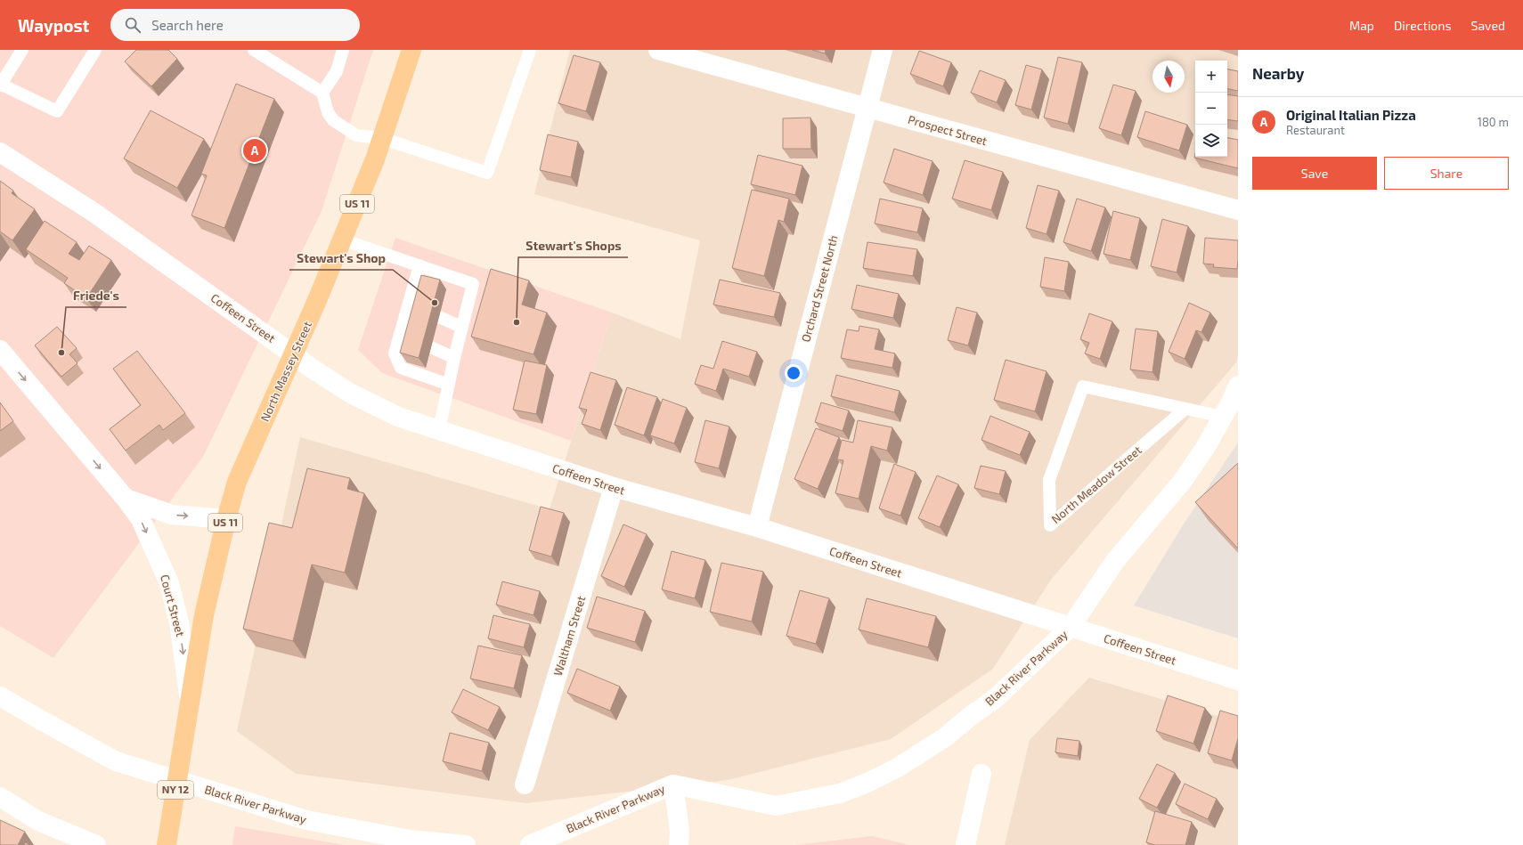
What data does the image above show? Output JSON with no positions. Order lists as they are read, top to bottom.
{
  "streets": {
    "main road": ["US 11", "North Massey Street", "NY 12"],
    "street": [
      "Prospect Street",
      "Orchard Street North",
      "Coffeen Street",
      "Court Street",
      "Waltham Street",
      "Black River Parkway"
    ],
    "lane": ["North Meadow Street"]
  },
  "crossings": [
    ["Prospect Street", "Orchard Street North"],
    ["US 11", "North Massey Street"],
    ["US 11", "Court Street"],
    ["US 11", "NY 12"],
    ["Orchard Street North", "Coffeen Street"],
    ["Coffeen Street", "North Massey Street"],
    ["Coffeen Street", "Waltham Street"],
    ["Coffeen Street", "Black River Parkway"],
    ["North Massey Street", "Court Street"],
    ["North Meadow Street", "Black River Parkway"]
  ],
  "one_way": ["Court Street"],
  "places": ["Stewart's Shop", "Stewart's Shops", "Friede's"],
  "north": "bottom",
  "page": {
    "header": "Waypost",
    "search": "Search here",
    "nav": ["Map", "Directions", "Saved"],
    "heading": "Nearby",
    "map_buttons": ["+", "−"],
    "list": [
      {
        "mark": "A",
        "name": "Original Italian Pizza",
        "note": "Restaurant",
        "value": "180 m"
      }
    ],
    "pins": "A",
    "buttons": ["Save", "Share"]
  }
}
